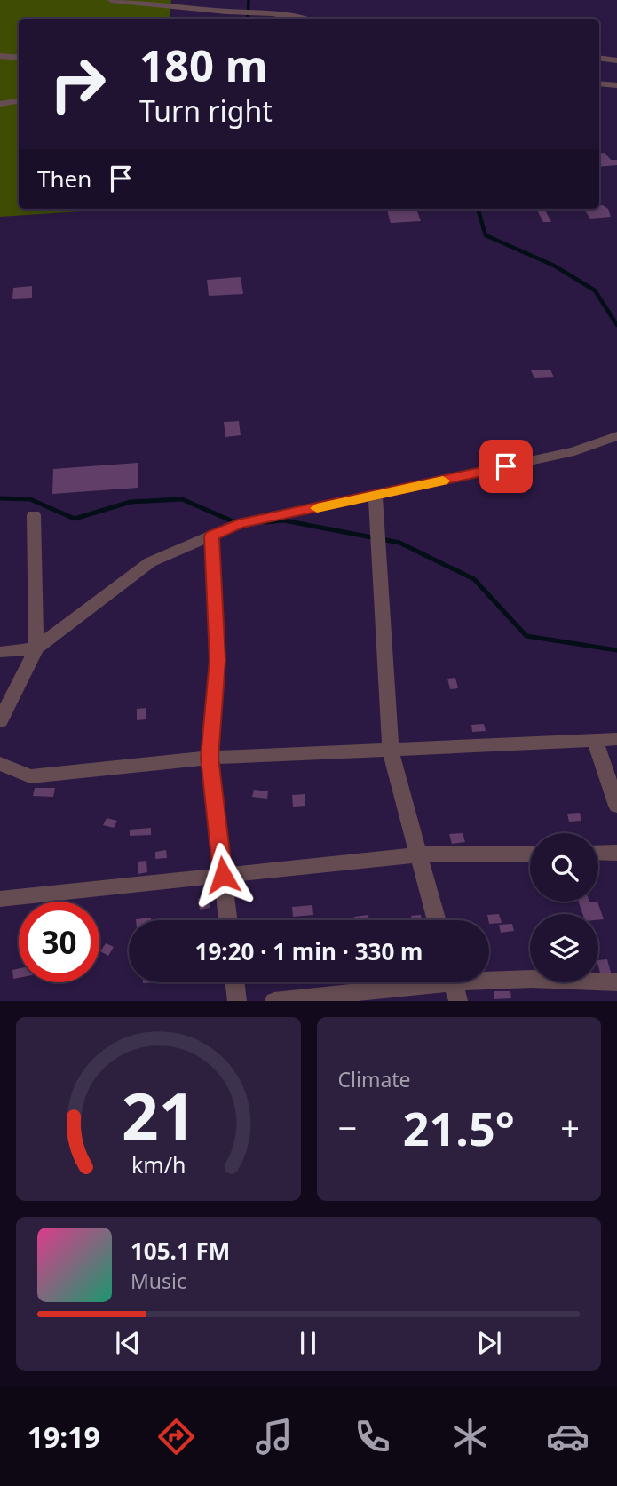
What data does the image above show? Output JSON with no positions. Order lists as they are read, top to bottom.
{
  "page": {
    "turn": ["180 m", "Turn right"],
    "then": "Then",
    "limit": "30",
    "trip": "19:20 · 1 min · 330 m",
    "tile": "Climate",
    "heat": ["−", "21.5°", "+"],
    "song": ["105.1 FM", "Music"],
    "tabs": "19:19",
    "gauge": ["21", "km/h"]
  }
}
